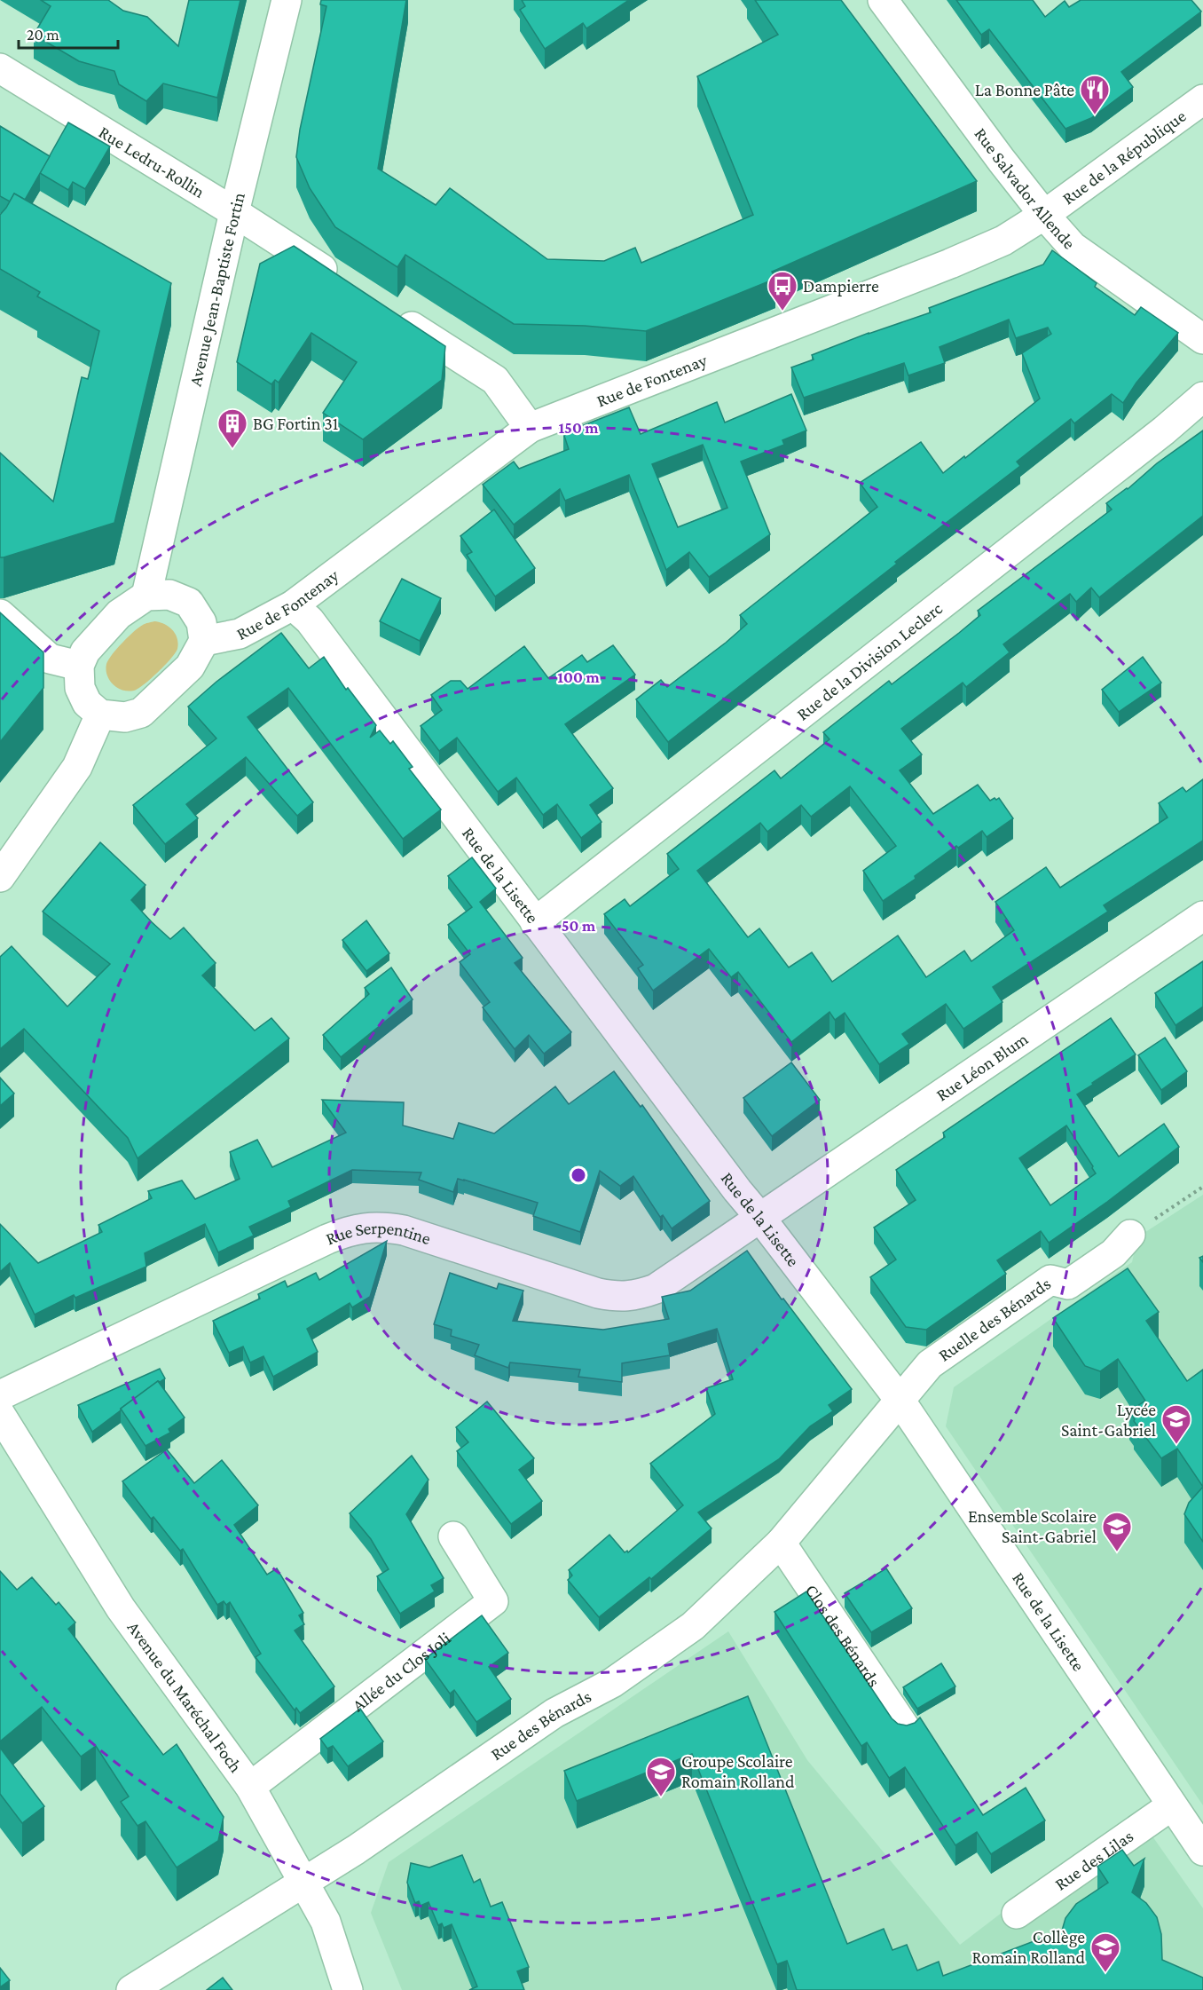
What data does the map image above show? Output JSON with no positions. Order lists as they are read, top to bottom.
{
  "streets": {
    "street": [
      "Rue de la République",
      "Rue Ledru-Rollin",
      "Rue Salvador Allende",
      "Avenue Jean-Baptiste Fortin",
      "Rue de Fontenay",
      "Rue de la Division Leclerc",
      "Rue de la Lisette",
      "Rue Léon Blum",
      "Rue Serpentine",
      "Ruelle des Bénards",
      "Clos des Bénards",
      "Allée du Clos Joli",
      "Avenue du Maréchal Foch",
      "Rue des Bénards",
      "Rue des Lilas"
    ]
  },
  "crossings": [
    ["Rue de la République", "Rue Salvador Allende"],
    ["Rue de la République", "Rue de Fontenay"],
    ["Rue Ledru-Rollin", "Avenue Jean-Baptiste Fortin"],
    ["Rue Salvador Allende", "Rue de Fontenay"],
    ["Avenue Jean-Baptiste Fortin", "Rue de Fontenay"],
    ["Rue de Fontenay", "Rue de la Lisette"],
    ["Rue de la Division Leclerc", "Rue de la Lisette"],
    ["Rue de la Lisette", "Rue Léon Blum"],
    ["Rue de la Lisette", "Rue Serpentine"],
    ["Rue de la Lisette", "Ruelle des Bénards"],
    ["Rue de la Lisette", "Rue des Bénards"],
    ["Rue de la Lisette", "Rue des Lilas"],
    ["Rue Léon Blum", "Rue Serpentine"],
    ["Ruelle des Bénards", "Rue des Bénards"],
    ["Clos des Bénards", "Rue des Bénards"],
    ["Allée du Clos Joli", "Avenue du Maréchal Foch"],
    ["Avenue du Maréchal Foch", "Rue des Bénards"]
  ],
  "places": {
    "restaurant": ["La Bonne Pâte"],
    "bus stop": ["Dampierre"],
    "building": ["BG Fortin 31"],
    "school or university": [
      "Lycée Saint-Gabriel",
      "Ensemble Scolaire Saint-Gabriel",
      "Groupe Scolaire Romain Rolland",
      "Collège Romain Rolland"
    ]
  },
  "scale_bar": "20 m",
  "rings": ["150 m", "100 m", "50 m"]
}
